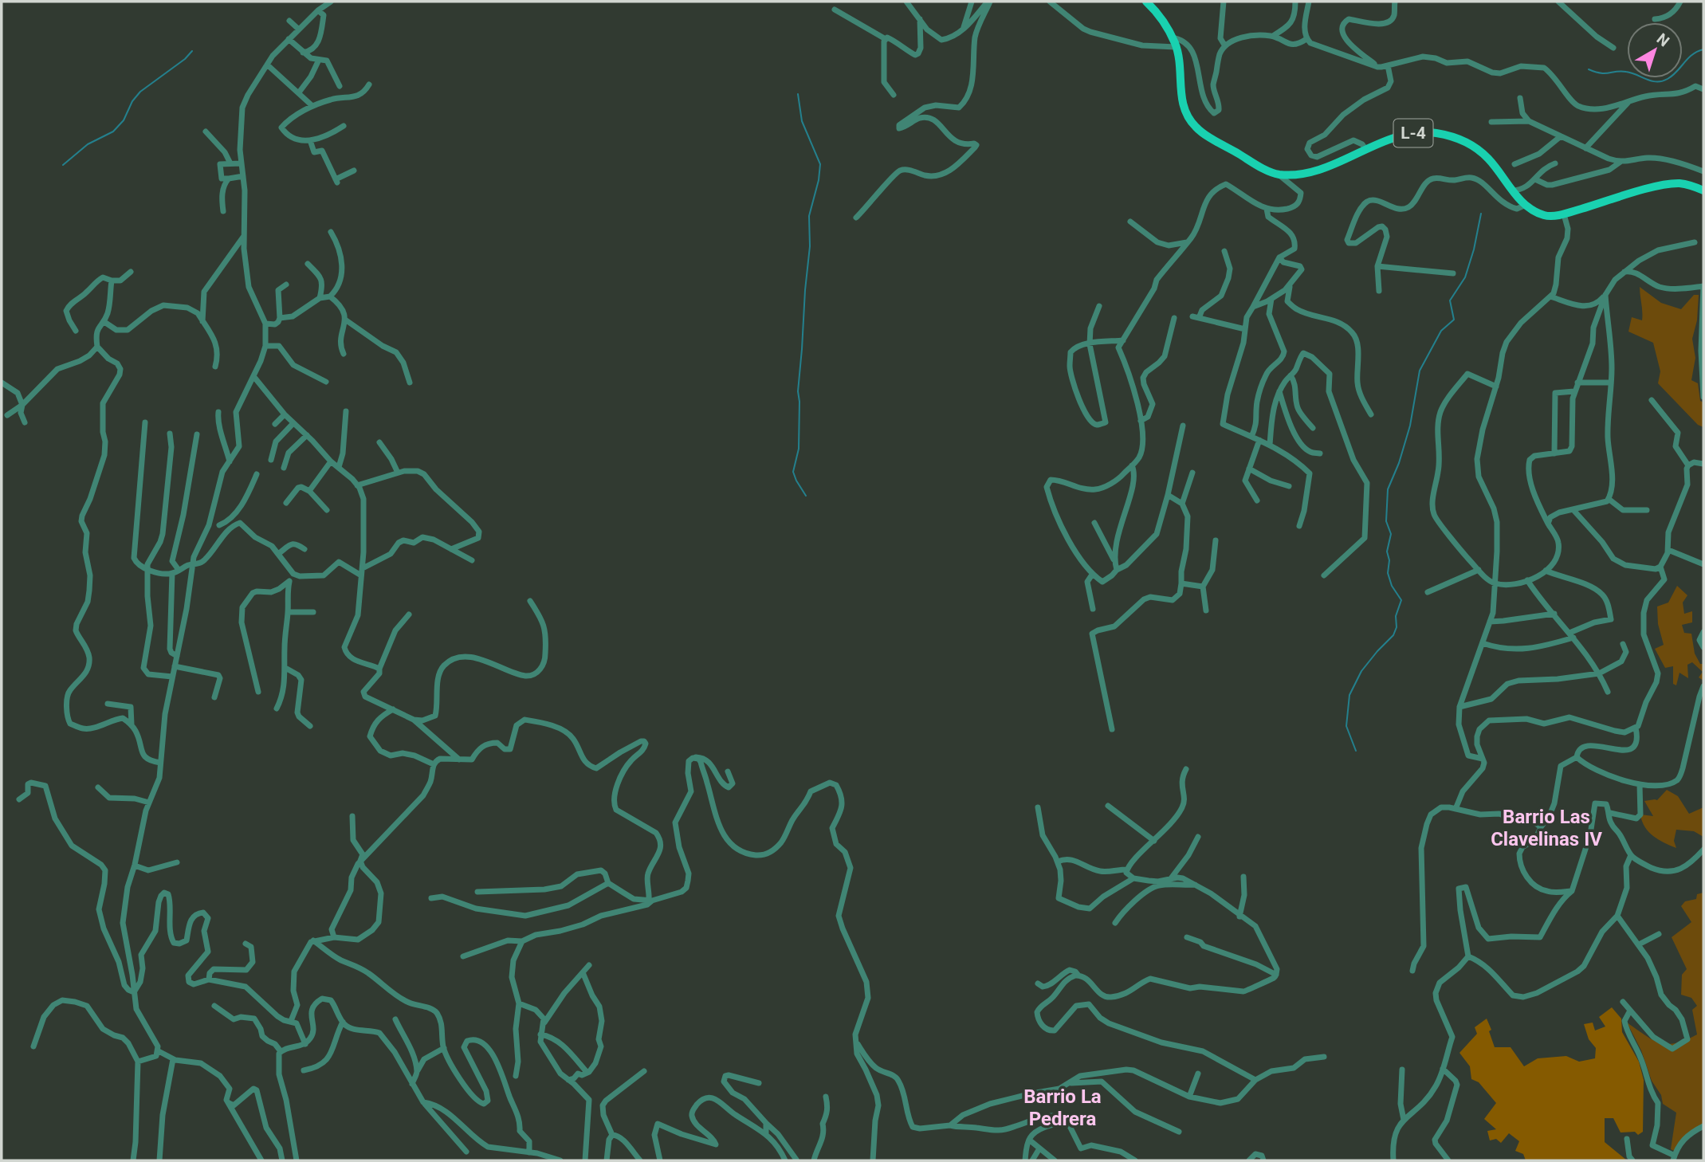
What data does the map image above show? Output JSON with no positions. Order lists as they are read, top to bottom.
{
  "streets": {
    "main road": ["L-4"]
  },
  "districts": ["Barrio Las Clavelinas IV", "Barrio La Pedrera"],
  "north": "top right"
}
